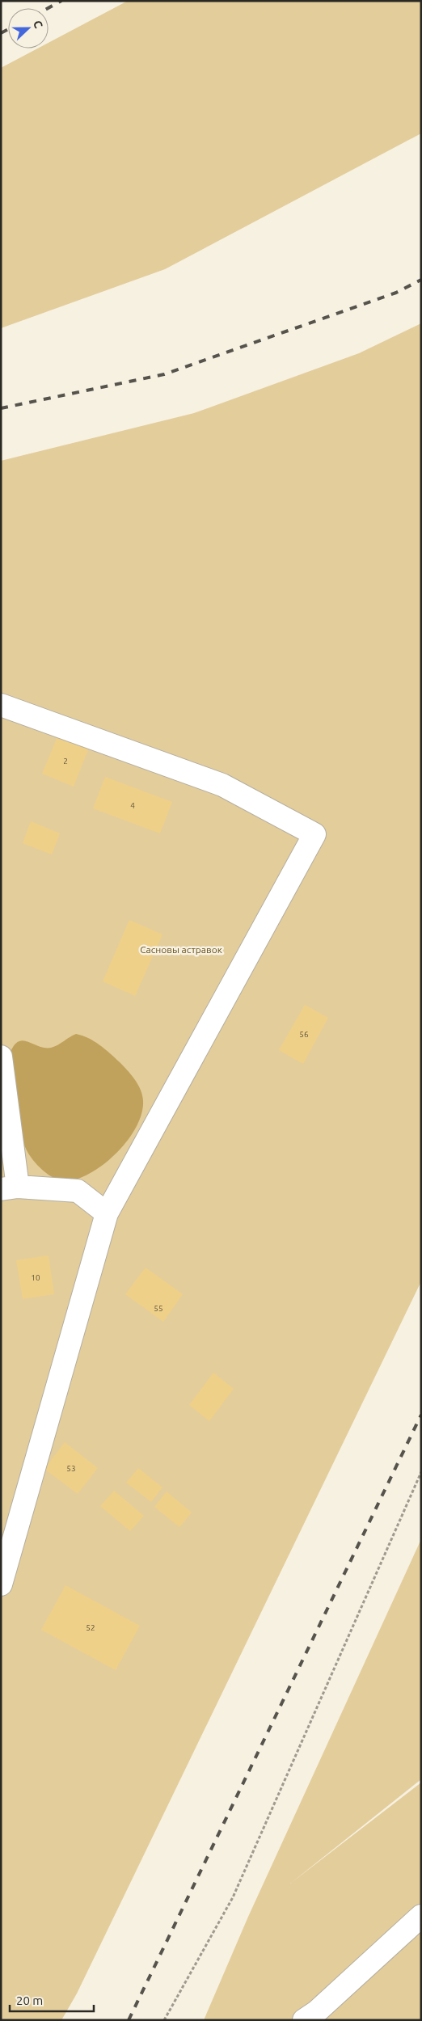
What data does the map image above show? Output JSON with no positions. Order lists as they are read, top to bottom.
{
  "parks": ["Сасновы астравок"],
  "house_numbers": [
    "2",
    "4",
    "56",
    "10",
    "55",
    "53",
    "52"
  ],
  "scale_bar": "20 m",
  "north": "right"
}
